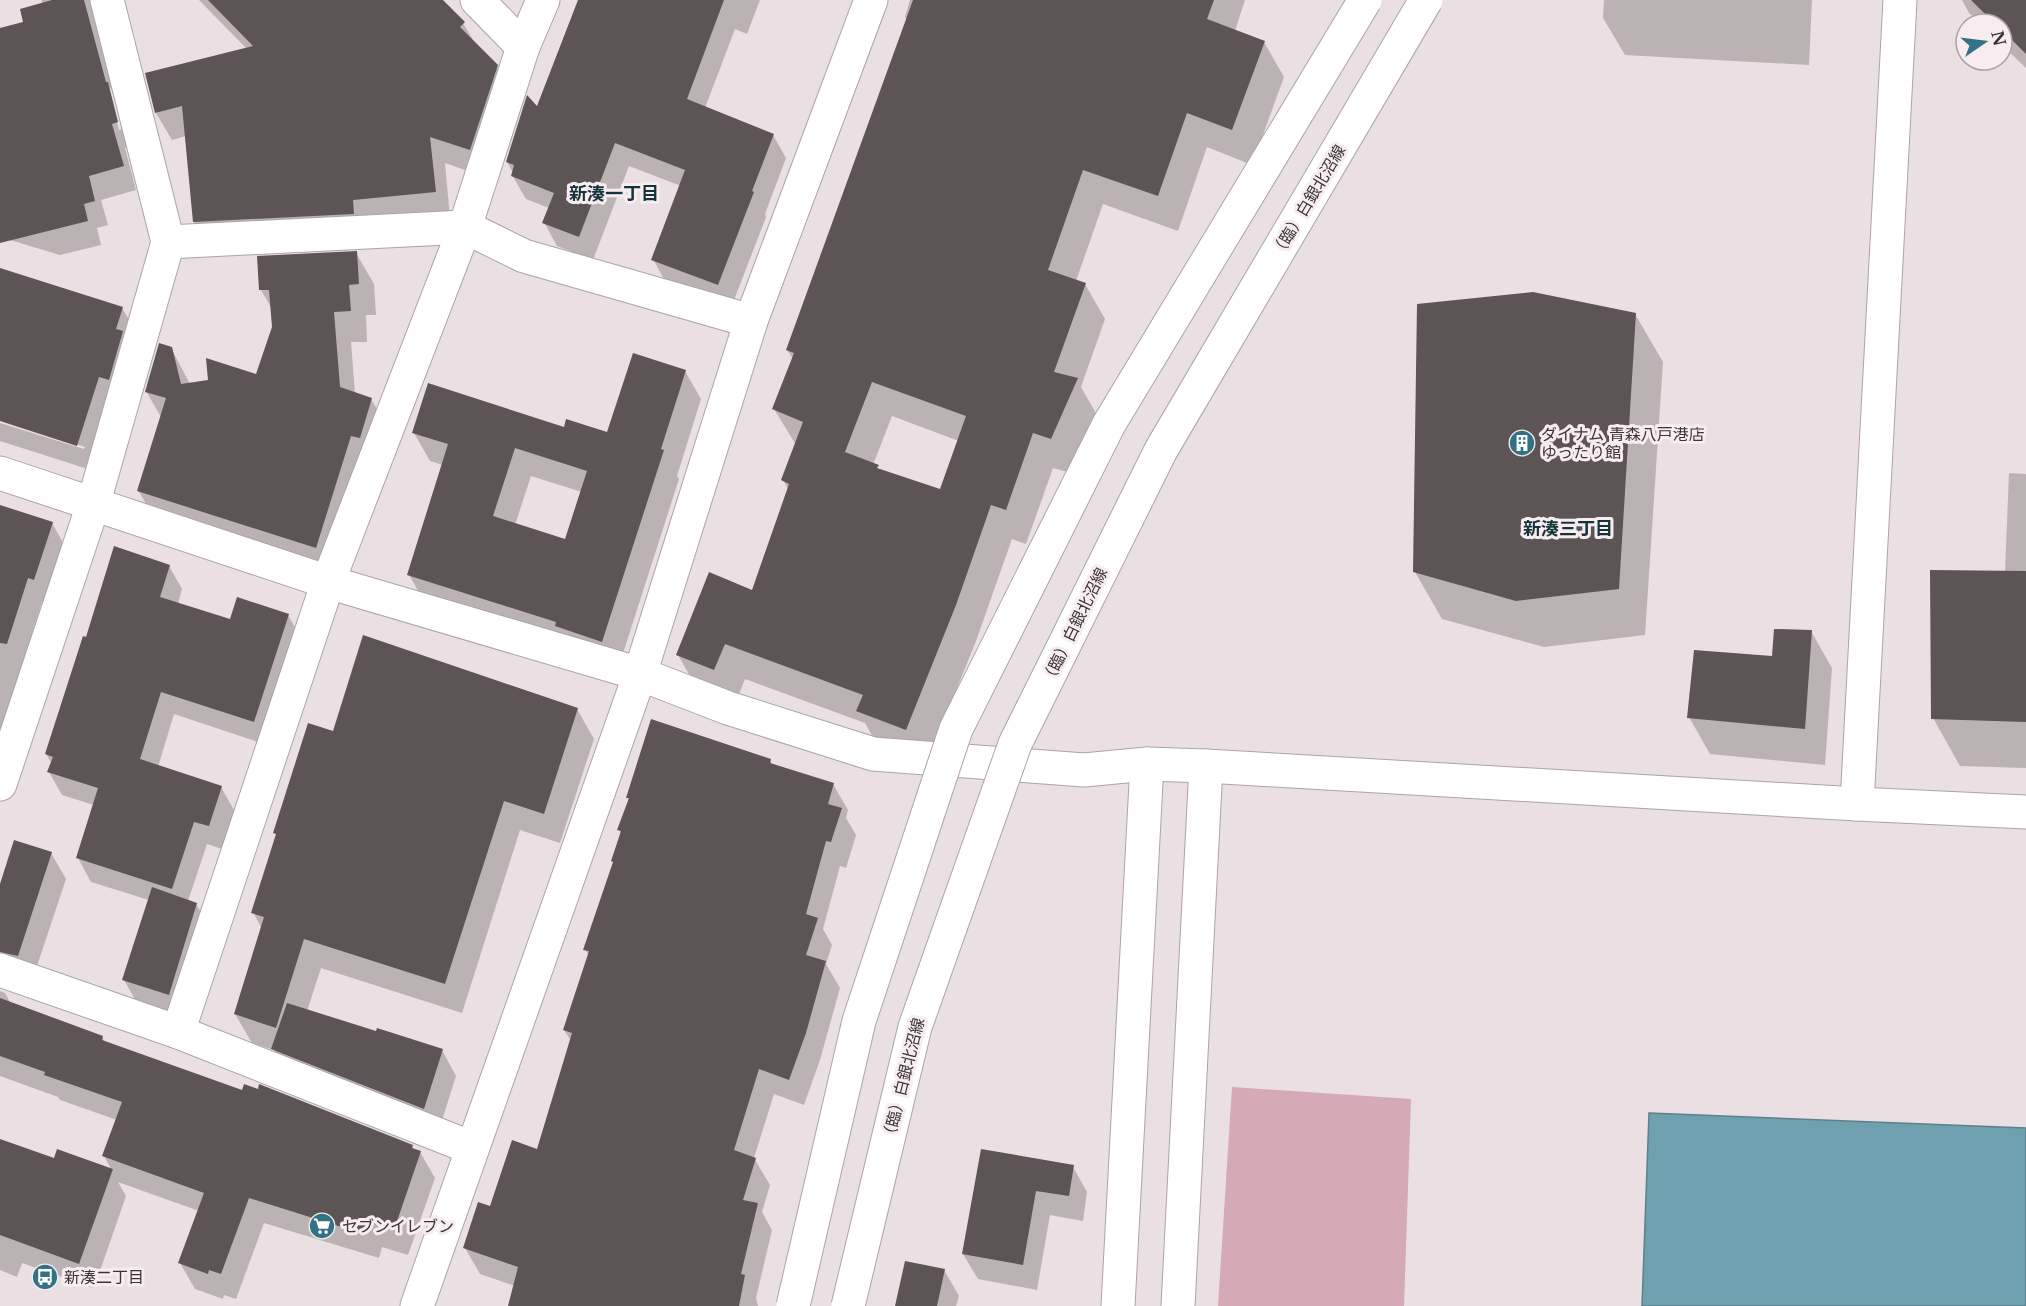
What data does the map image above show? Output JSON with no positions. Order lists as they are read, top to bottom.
{
  "streets": {
    "street": ["（臨）白銀北沼線"]
  },
  "districts": ["新湊一丁目", "新湊三丁目"],
  "places": {
    "building": ["ダイナム 青森八戸港店 ゆったり館"],
    "supermarket": ["セブンイレブン"],
    "bus stop": ["新湊二丁目"]
  },
  "north": "right"
}
